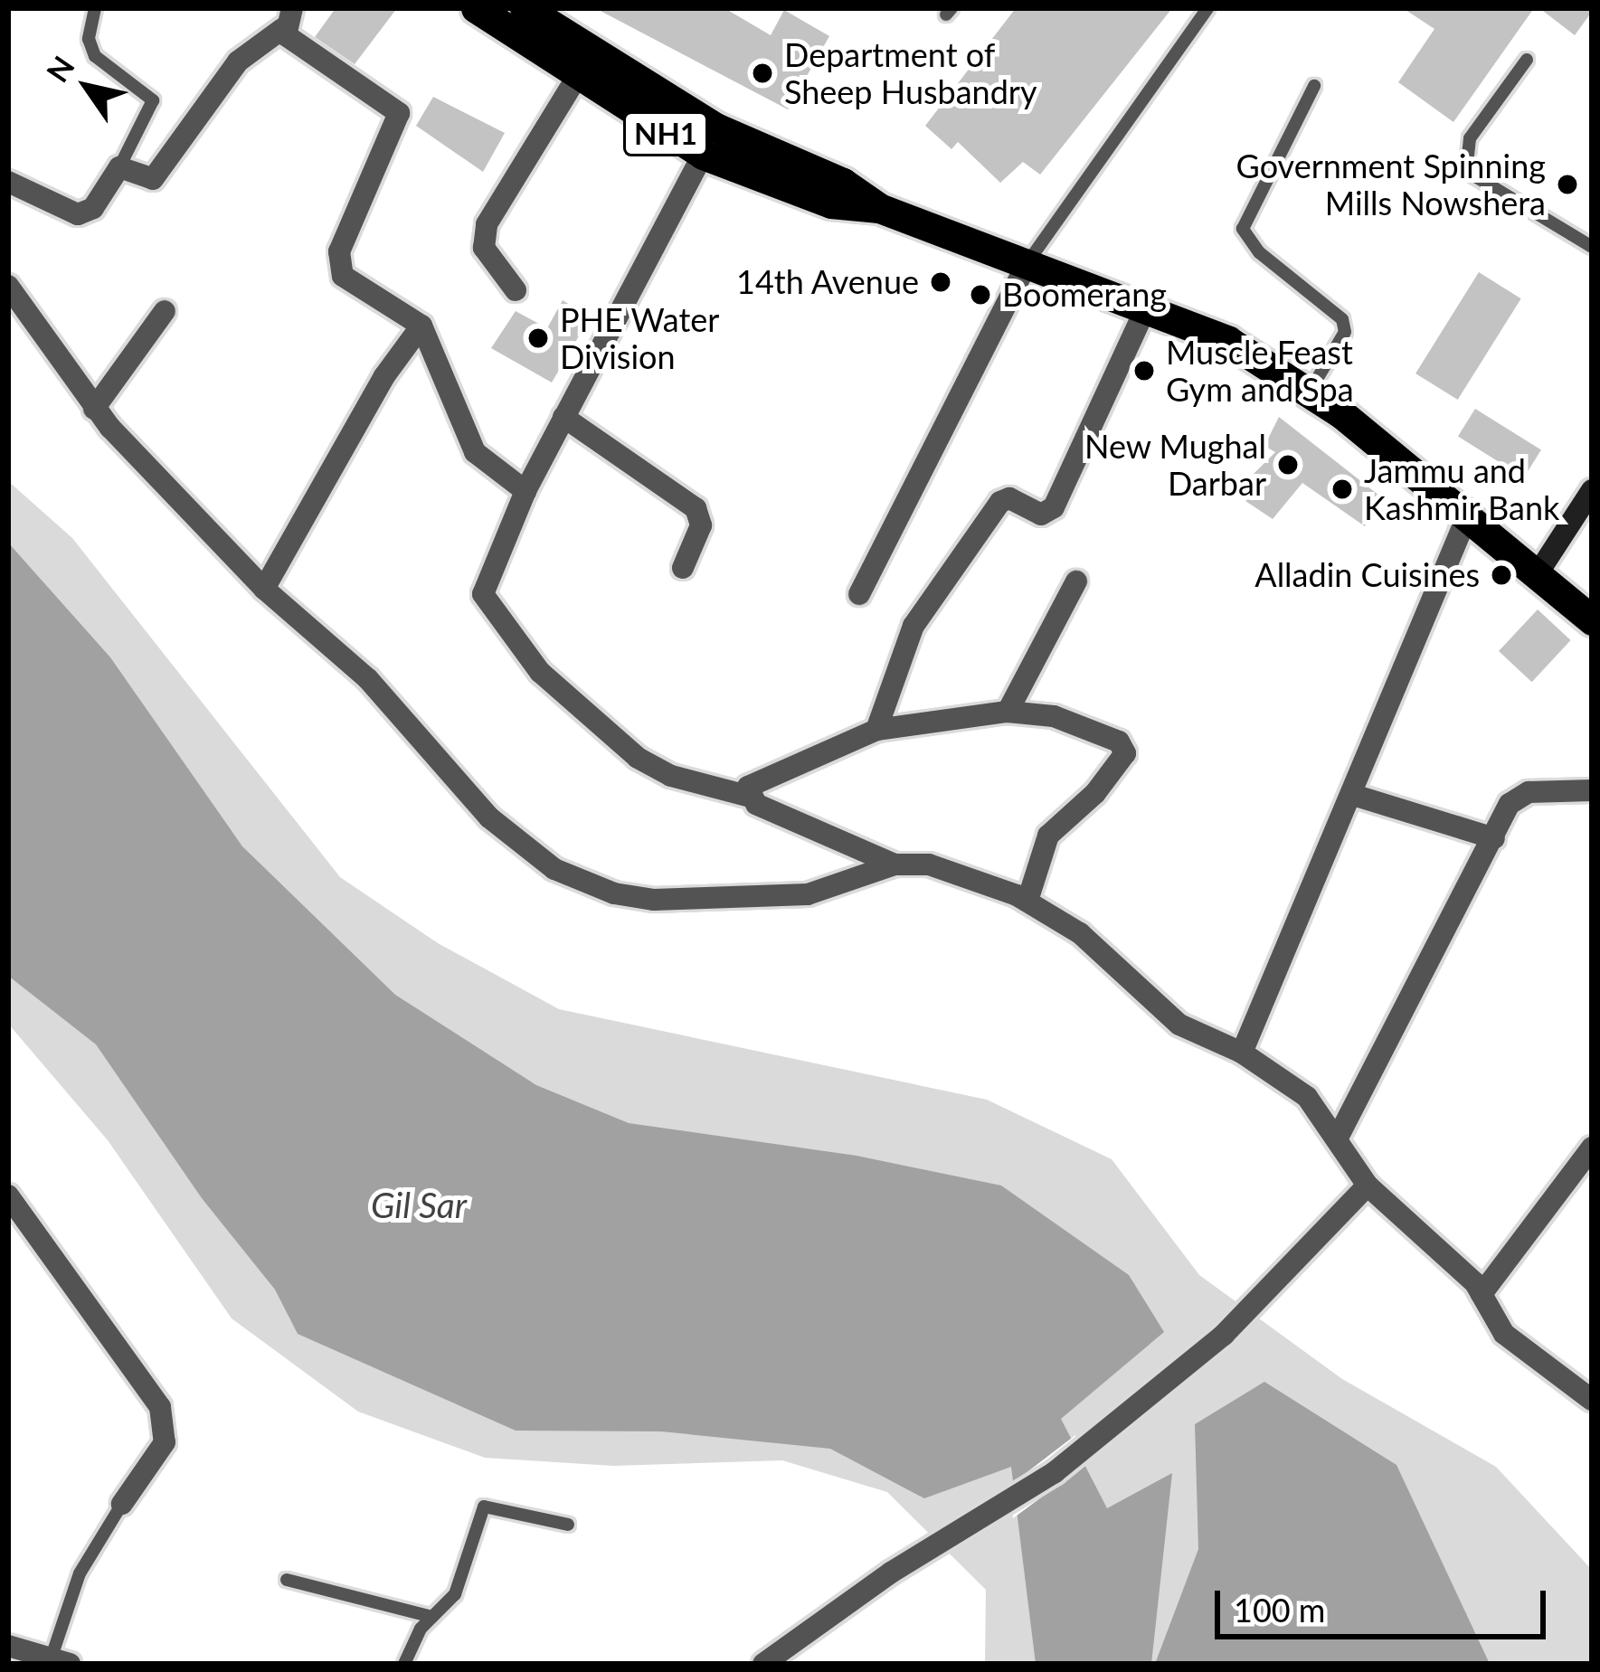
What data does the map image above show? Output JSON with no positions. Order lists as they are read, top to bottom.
{
  "streets": {
    "highway": ["NH1"]
  },
  "water": ["Gil Sar"],
  "places": [
    "Department of Sheep Husbandry",
    "Government Spinning Mills Nowshera",
    "14th Avenue",
    "Boomerang",
    "PHE Water Division",
    "Muscle Feast Gym and Spa",
    "New Mughal Darbar",
    "Jammu and Kashmir Bank",
    "Alladin Cuisines"
  ],
  "scale_bar": "100 m",
  "north": "top left"
}
